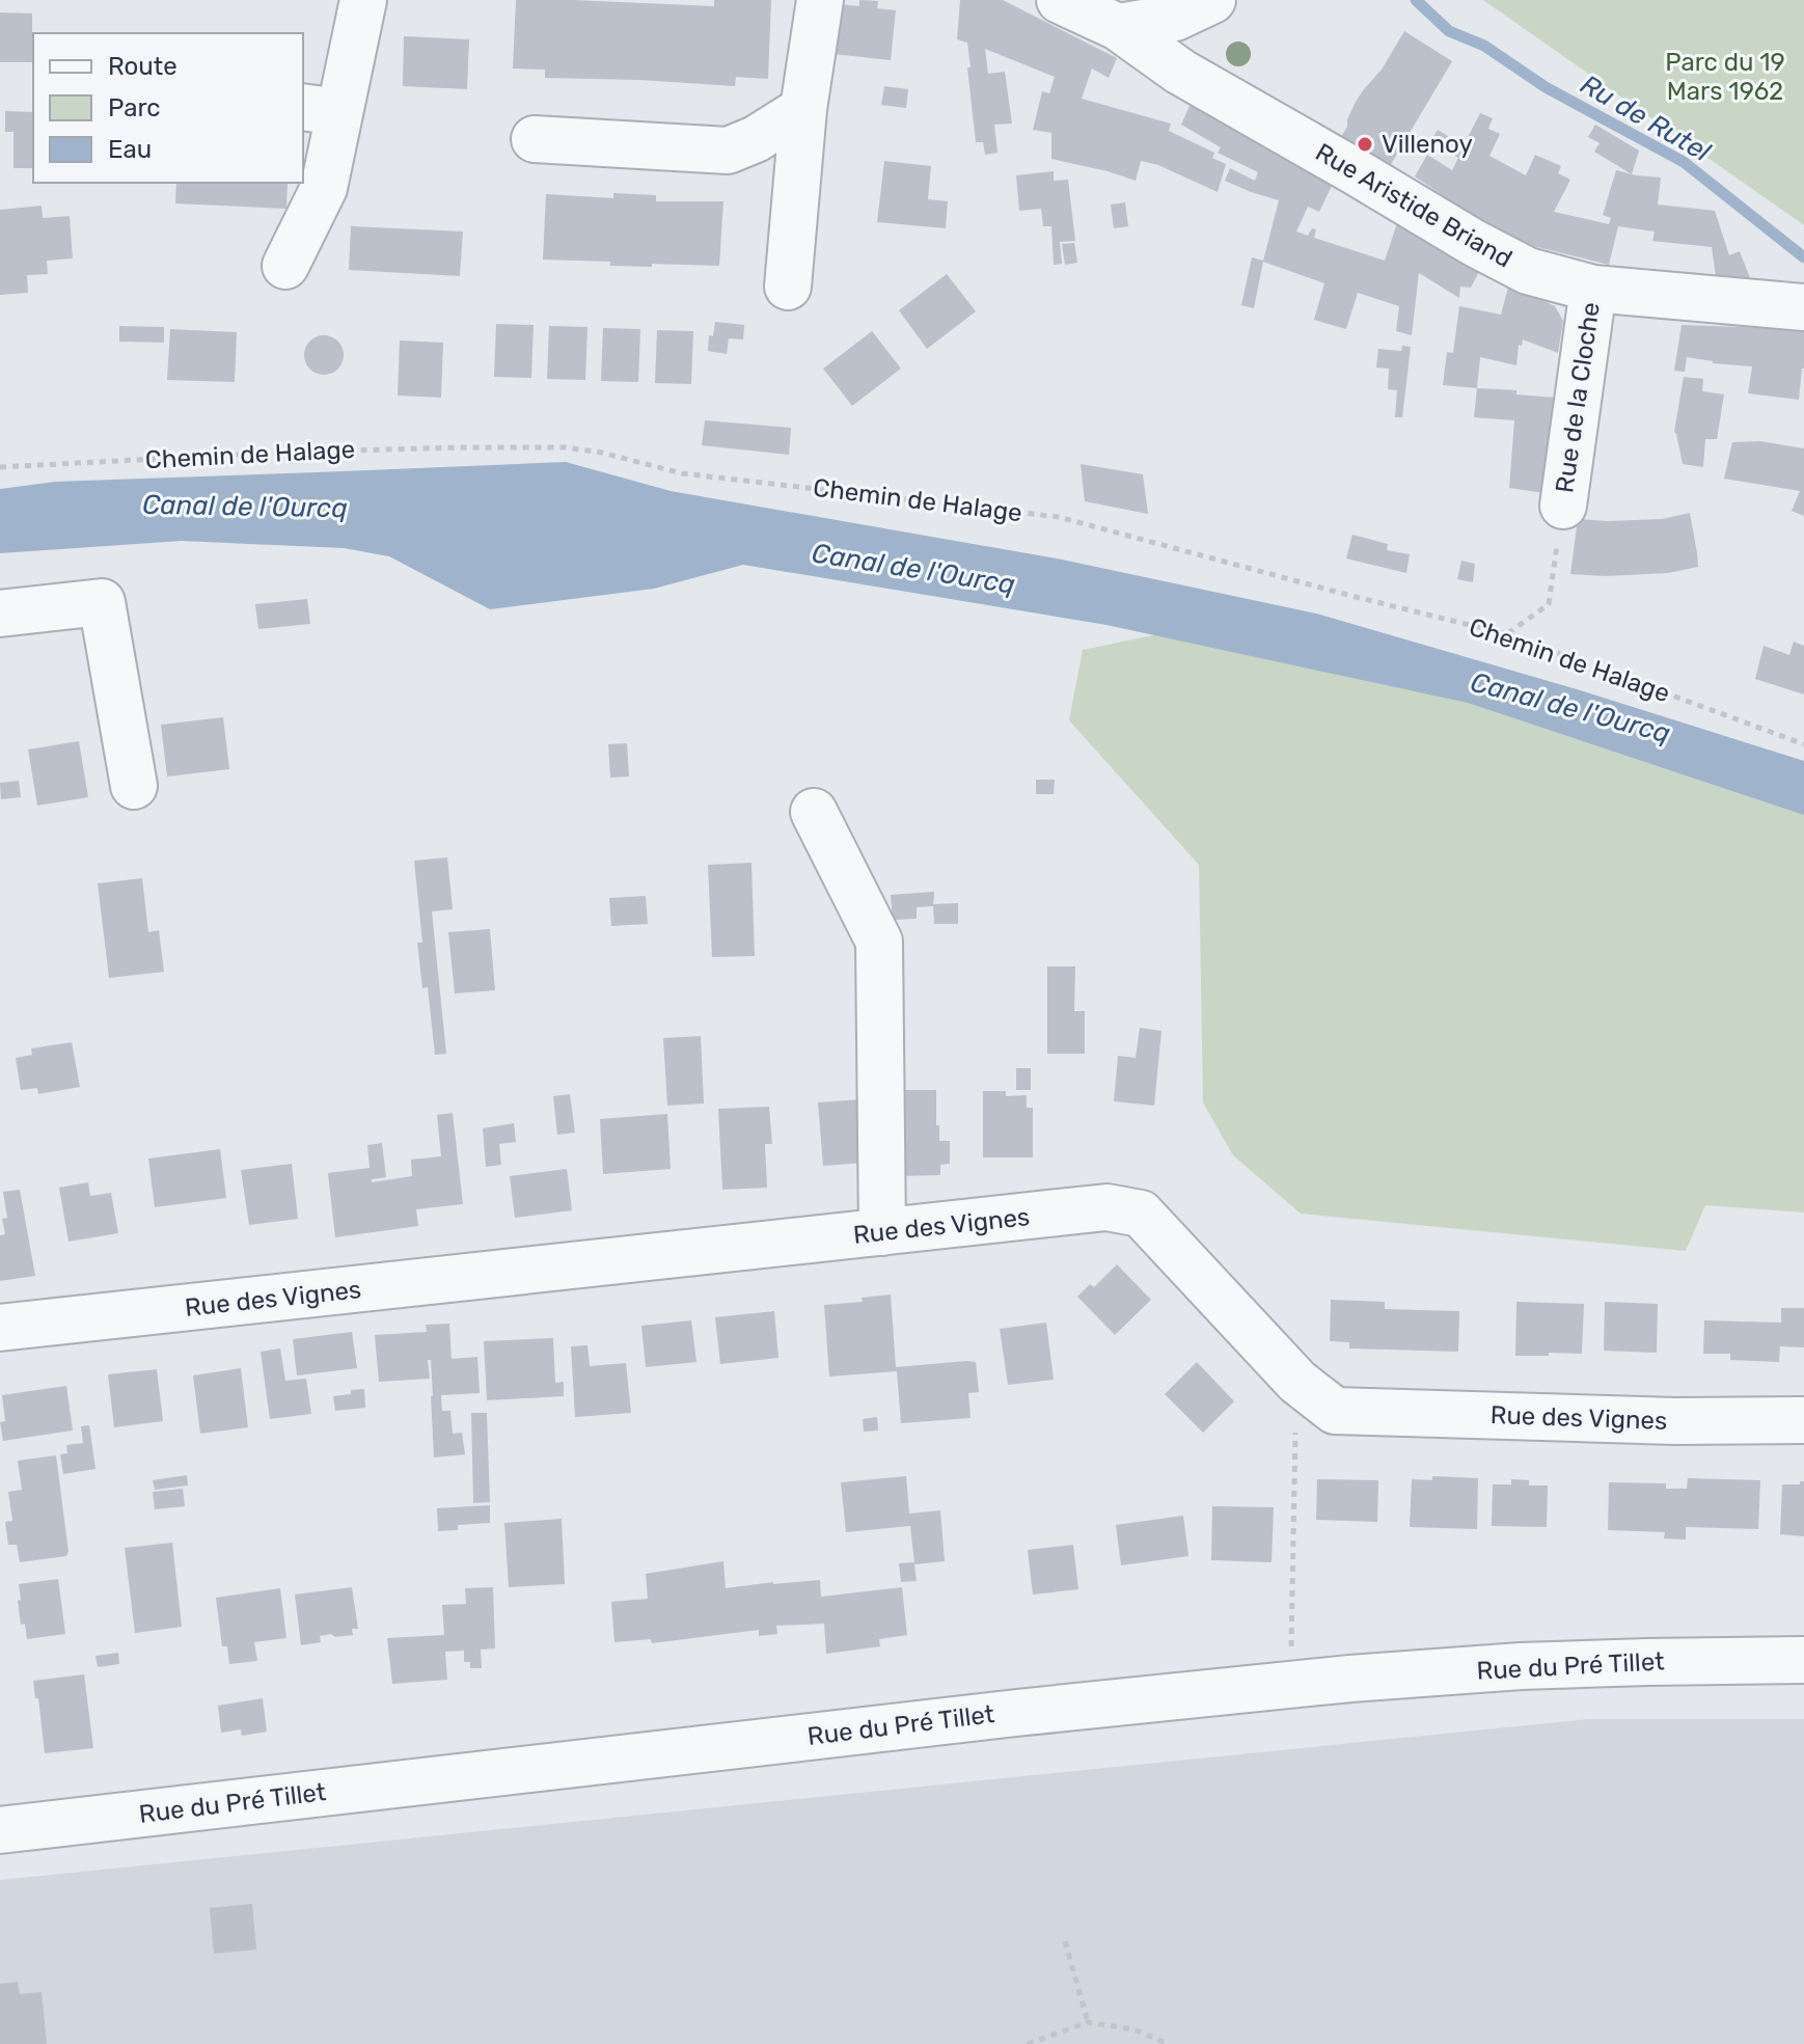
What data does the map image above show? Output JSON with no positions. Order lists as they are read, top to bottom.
{
  "streets": {
    "street": [
      "Rue Aristide Briand",
      "Rue de la Cloche",
      "Rue des Vignes",
      "Rue du Pré Tillet"
    ],
    "path": ["Chemin de Halage"]
  },
  "crossings": [
    ["Rue Aristide Briand", "Rue de la Cloche"]
  ],
  "water": ["Ru de Rutel", "Canal de l'Ourcq"],
  "parks": ["Parc du 19 Mars 1962"],
  "places": ["Villenoy"],
  "legend": ["Route", "Parc", "Eau"]
}
